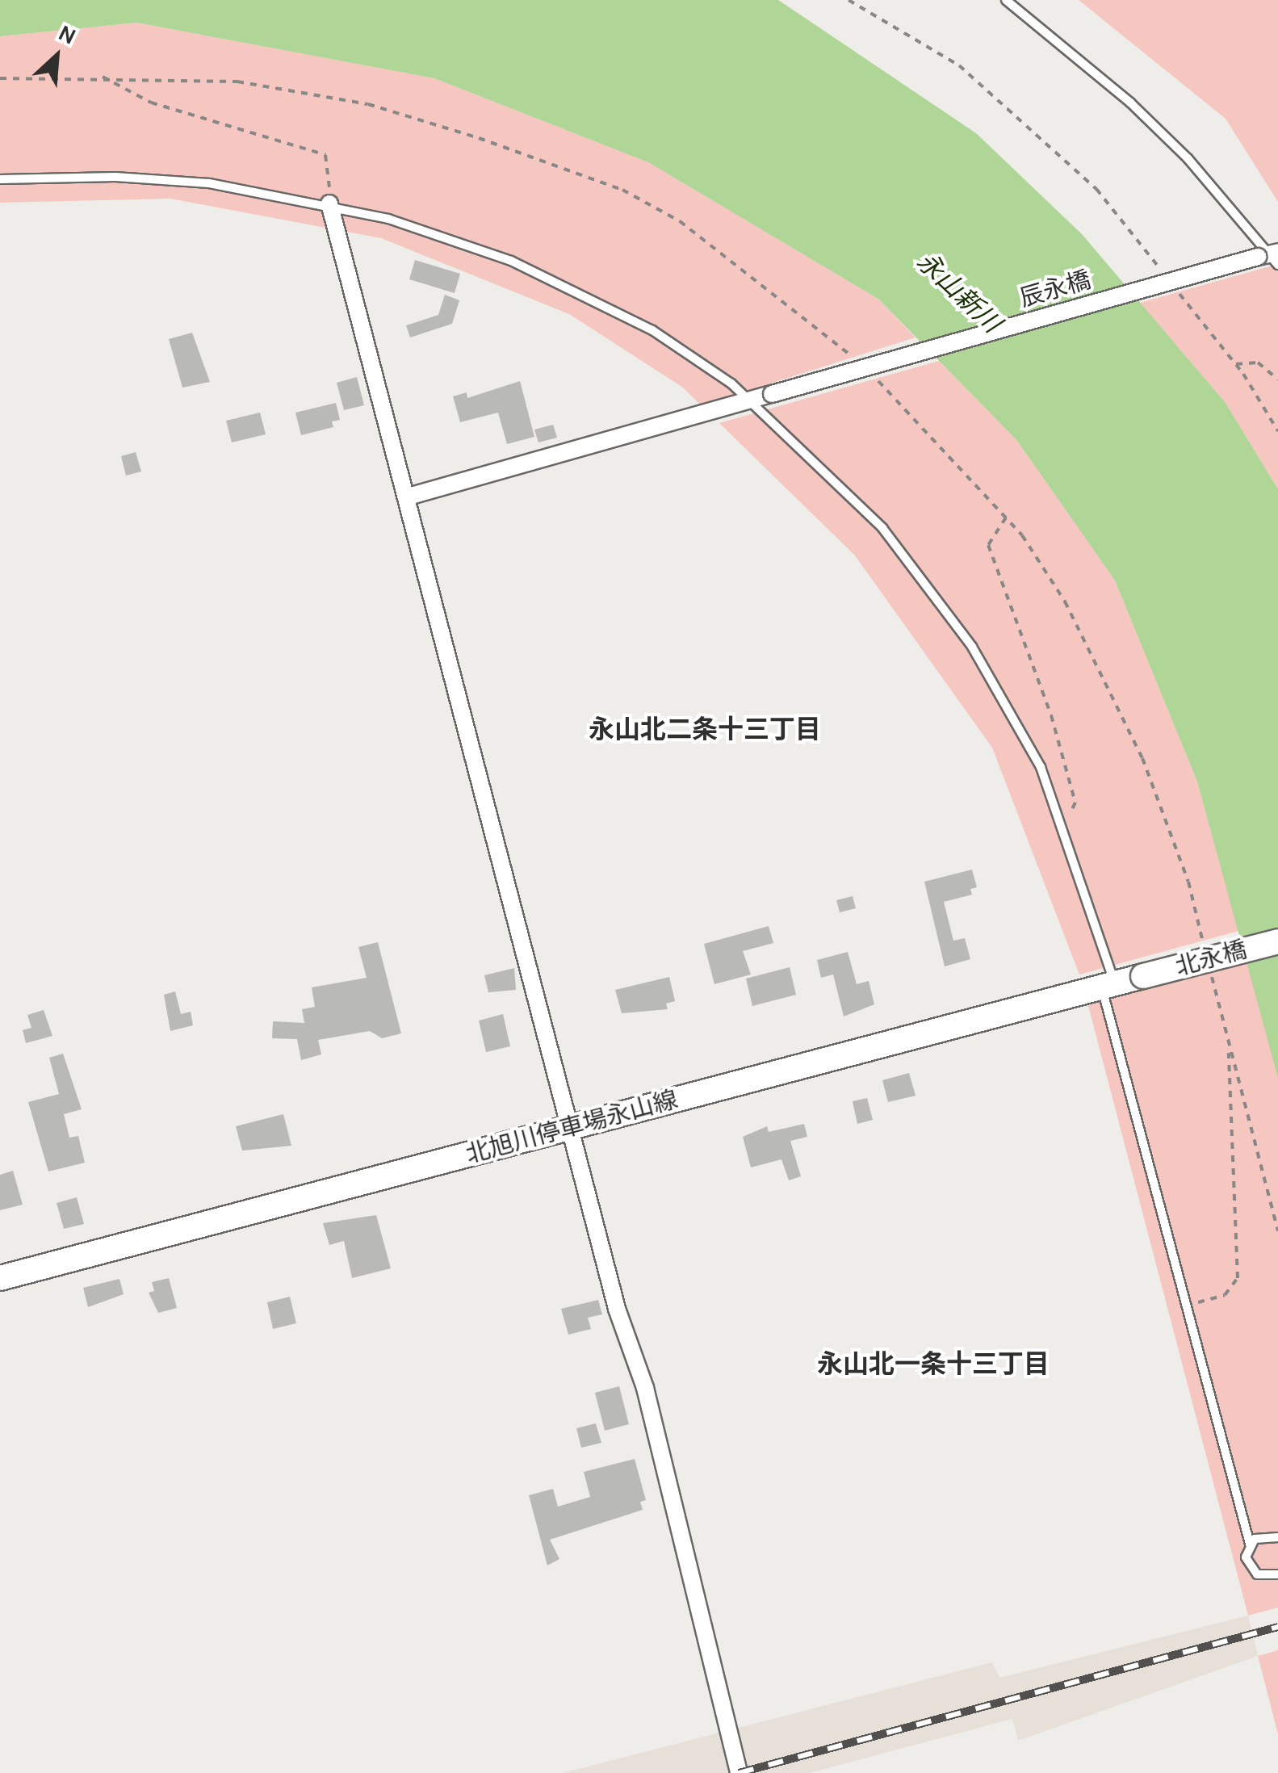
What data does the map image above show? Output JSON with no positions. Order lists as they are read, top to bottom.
{
  "streets": {
    "main road": ["北永橋", "北旭川停車場永山線"],
    "street": ["辰永橋"]
  },
  "crossings": [
    ["北永橋", "北旭川停車場永山線"]
  ],
  "districts": ["永山北二条十三丁目", "永山北一条十三丁目"],
  "water": ["永山新川"],
  "north": "top right"
}
